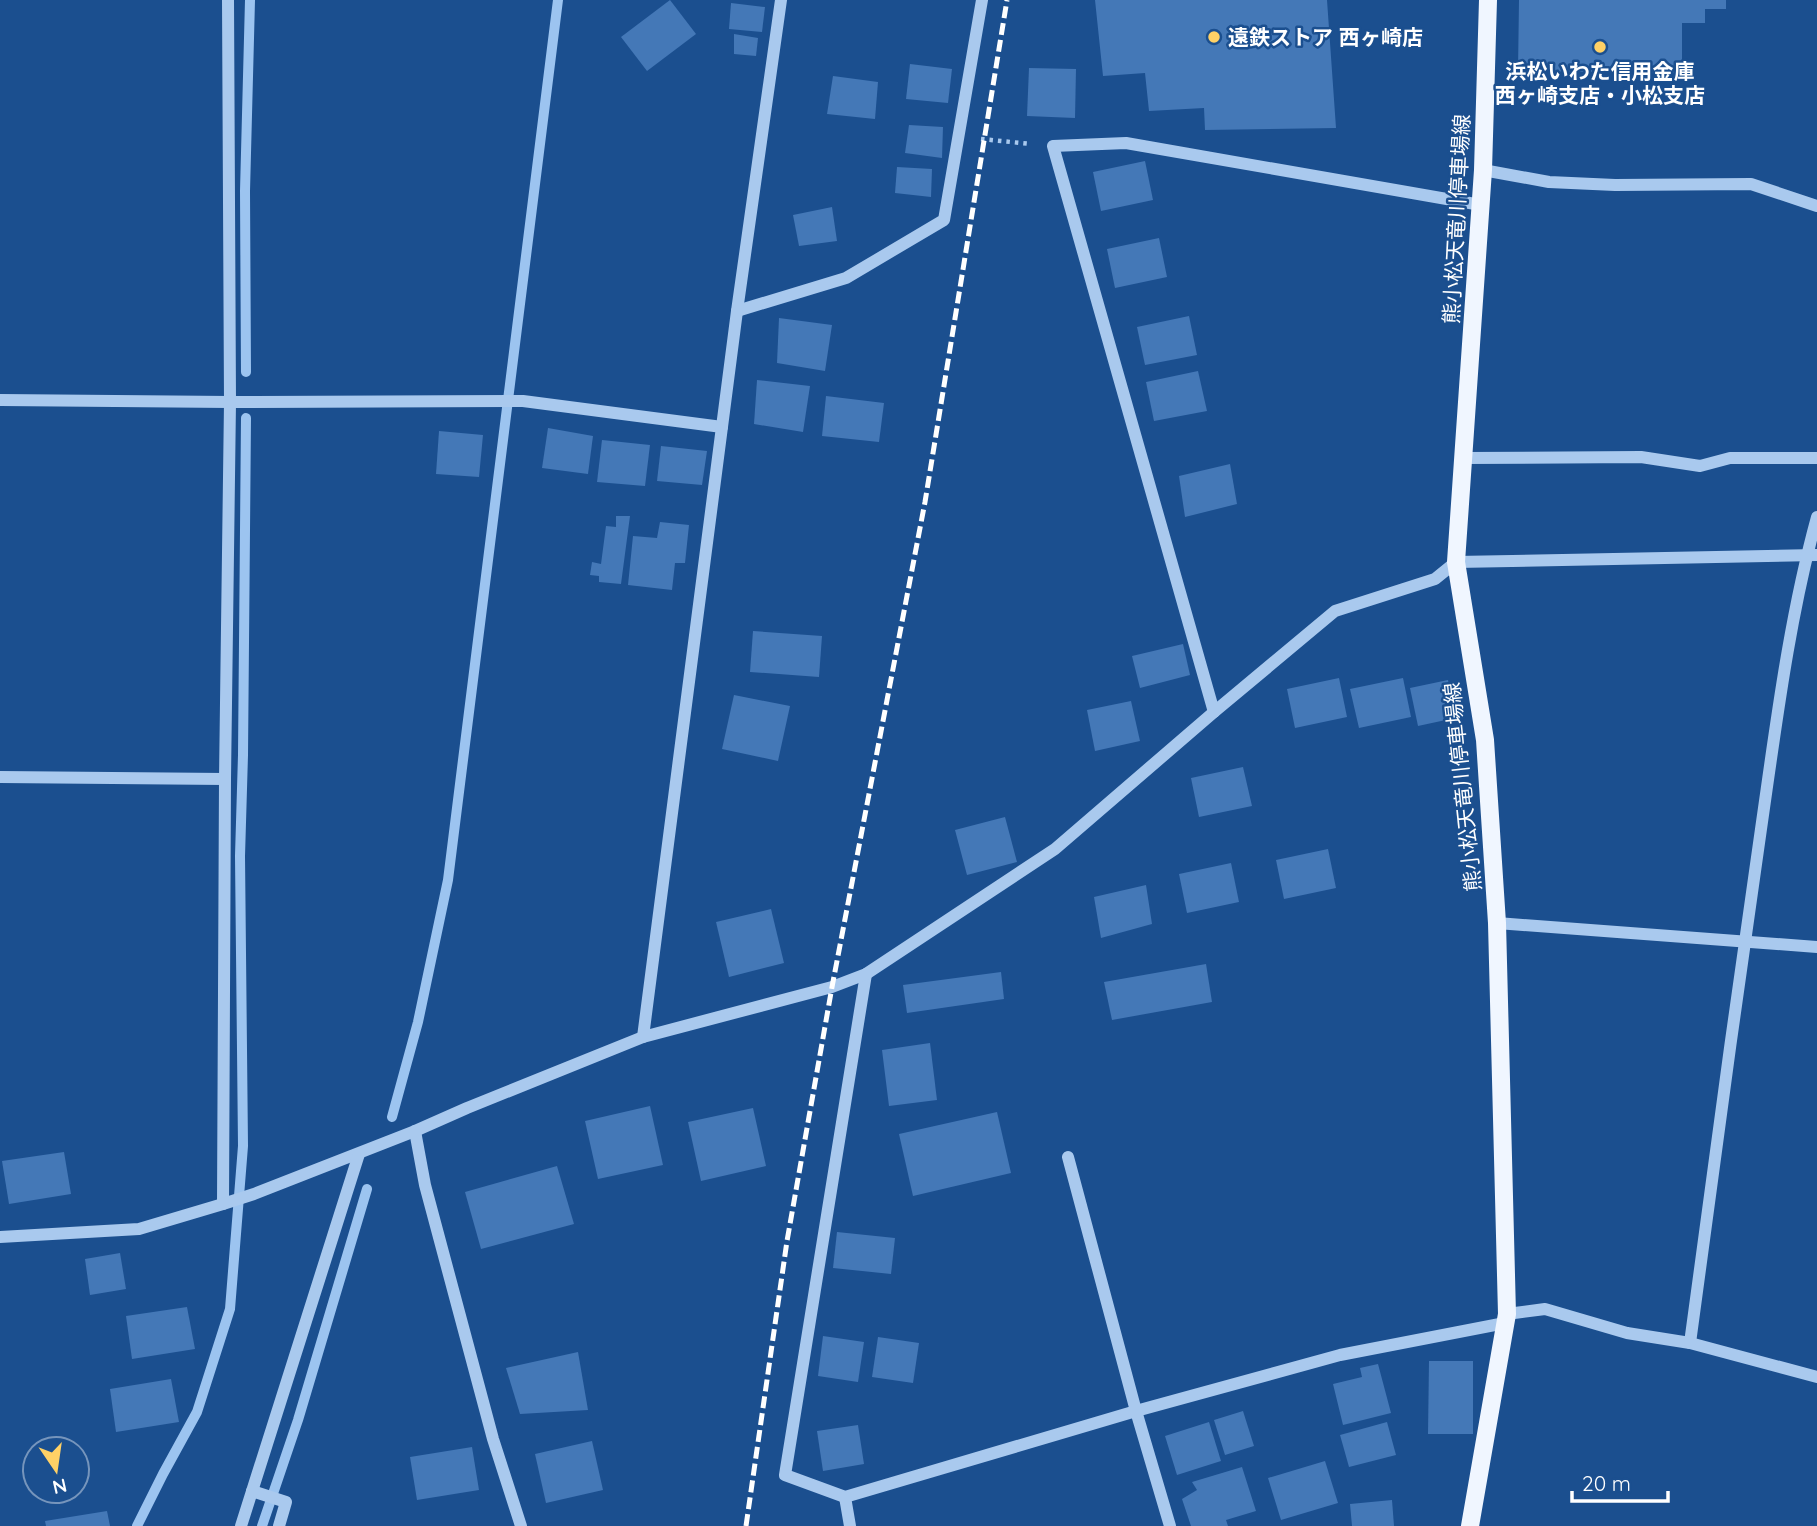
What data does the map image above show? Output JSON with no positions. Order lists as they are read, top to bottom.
{
  "streets": {
    "main road": ["熊小松天竜川停車場線"]
  },
  "places": ["遠鉄ストア 西ヶ崎店", "浜松いわた信用金庫 西ヶ崎支店・小松支店"],
  "scale_bar": "20 m",
  "north": "bottom"
}
